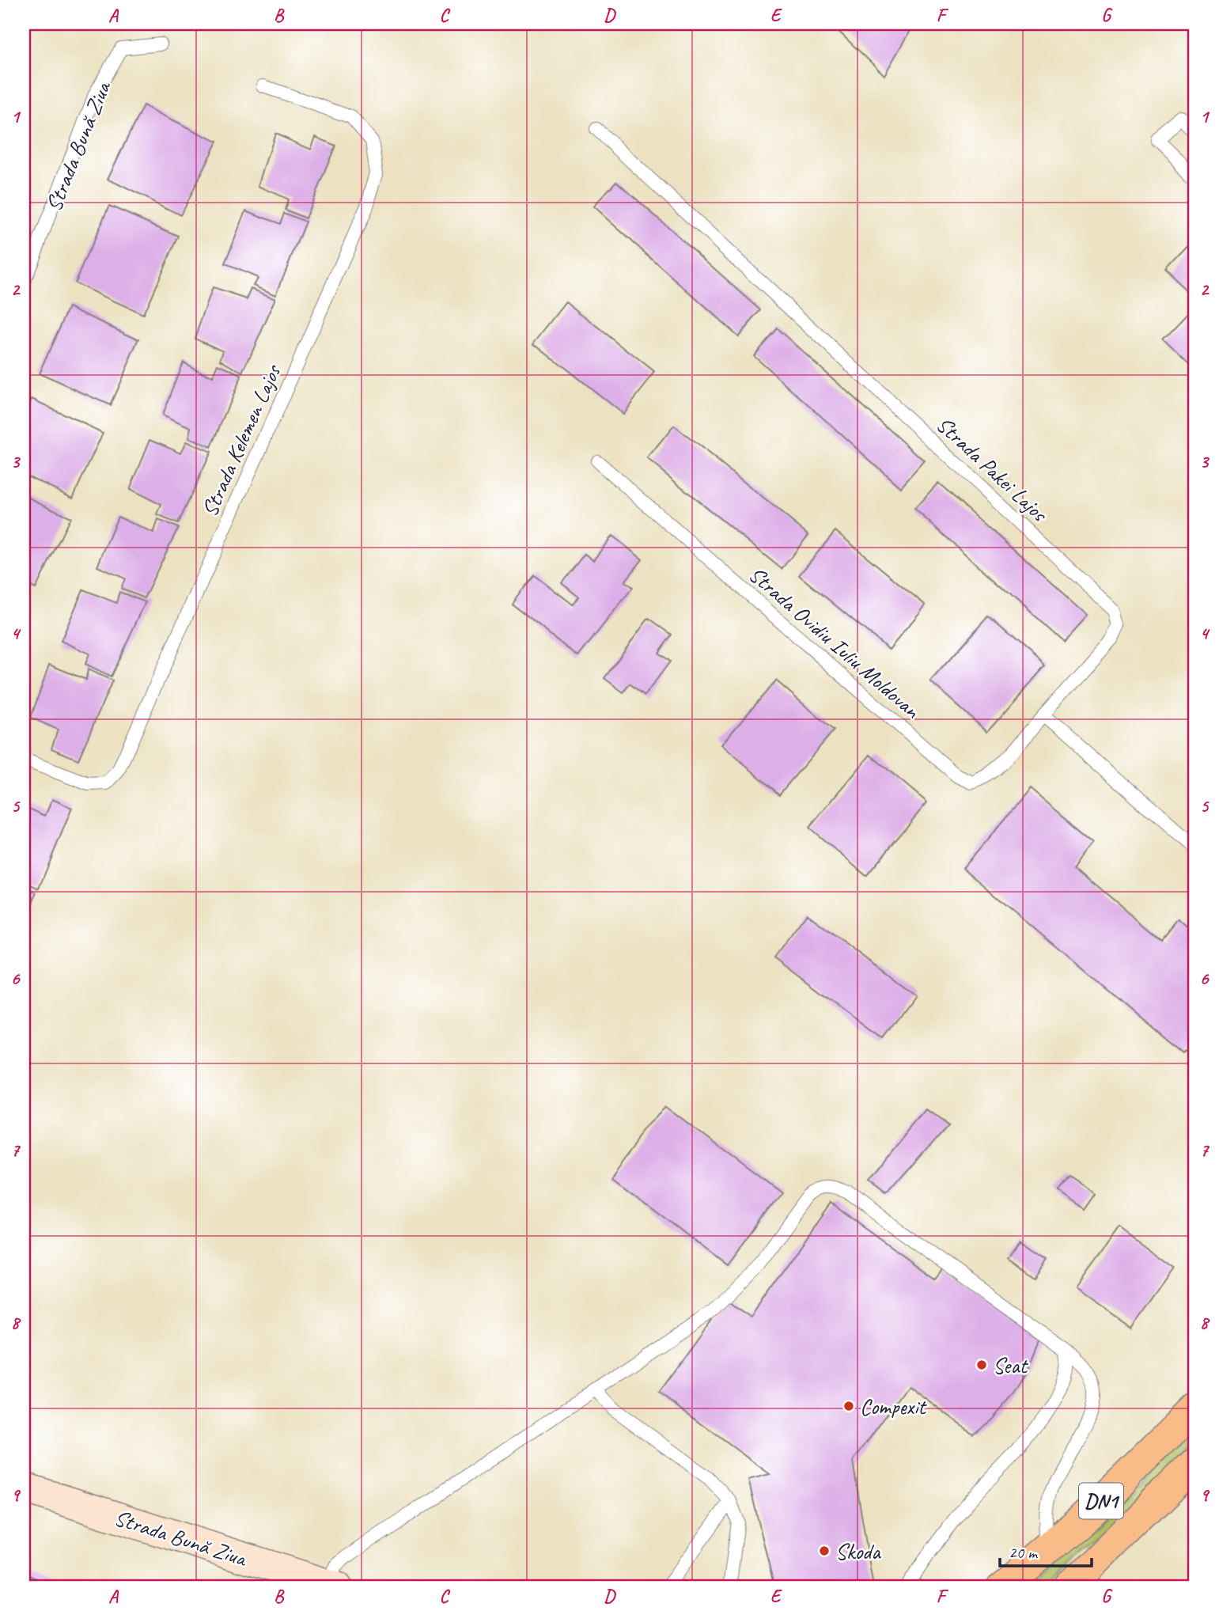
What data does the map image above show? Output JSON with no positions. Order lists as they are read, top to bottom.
{
  "streets": {
    "main road": ["Strada Bună Ziua", "DN1"],
    "lane": ["Strada Kelemen Lajos", "Strada Pakei Lajos", "Strada Ovidiu Iuliu Moldovan"]
  },
  "crossings": [
    ["Strada Pakei Lajos", "Strada Ovidiu Iuliu Moldovan"]
  ],
  "places": ["Seat", "Compexit", "Skoda"],
  "scale_bar": "20 m",
  "grid": {
    "columns": [
      "A",
      "B",
      "C",
      "D",
      "E",
      "F",
      "G"
    ],
    "rows": [
      "1",
      "2",
      "3",
      "4",
      "5",
      "6",
      "7",
      "8",
      "9"
    ]
  }
}
